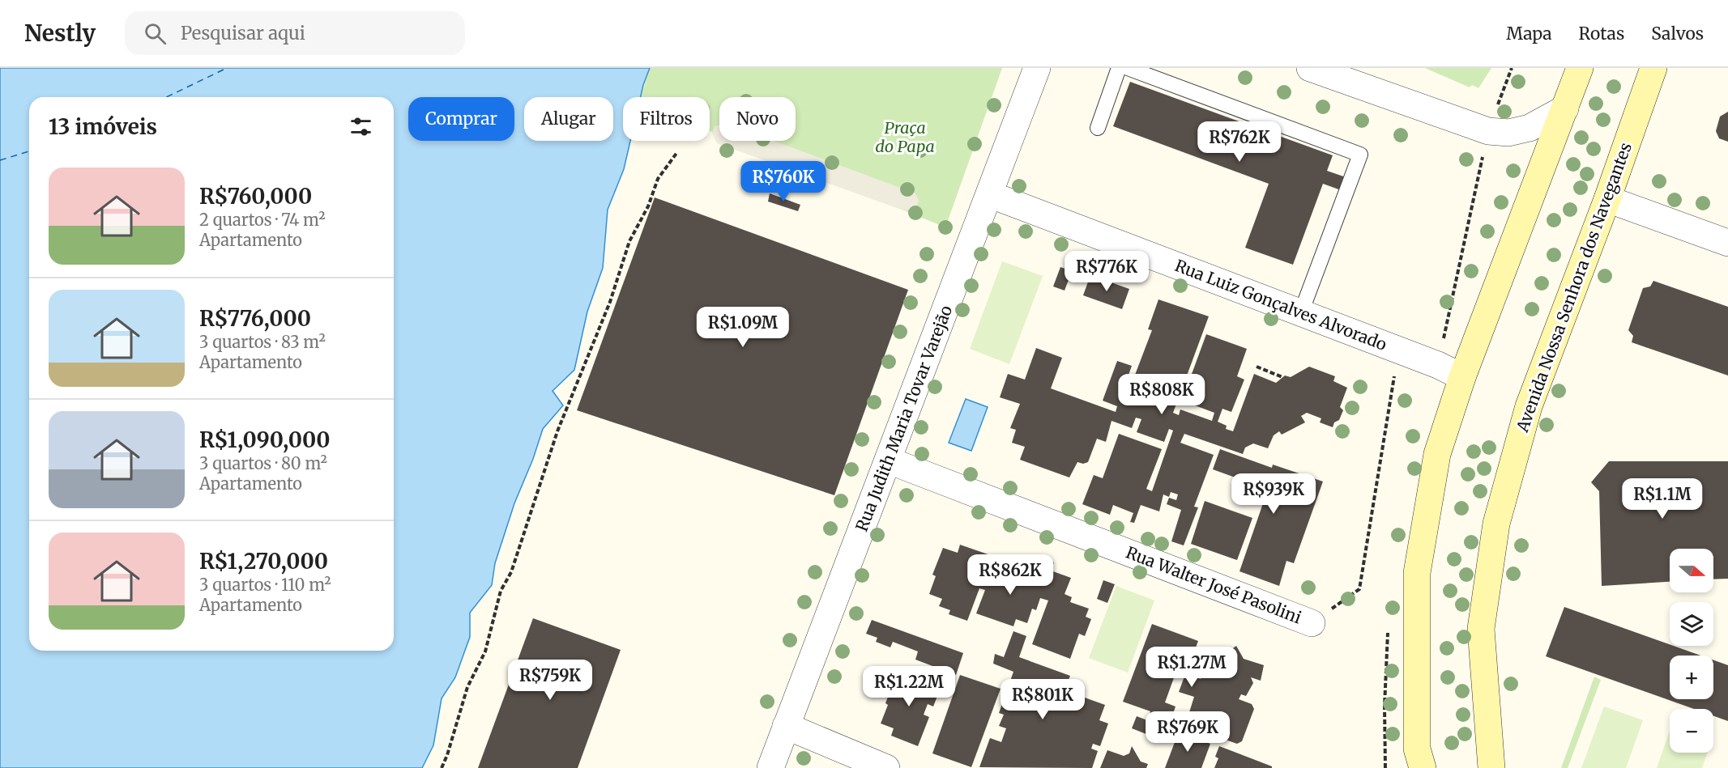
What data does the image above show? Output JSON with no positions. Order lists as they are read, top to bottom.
{
  "streets": {
    "main road": ["Avenida Nossa Senhora dos Navegantes"],
    "street": ["Rua Luiz Gonçalves Alvorado", "Rua Judith Maria Tovar Varejão", "Rua Walter José Pasolini"]
  },
  "crossings": [
    ["Rua Luiz Gonçalves Alvorado", "Rua Judith Maria Tovar Varejão"],
    ["Rua Luiz Gonçalves Alvorado", "Rua Walter José Pasolini"],
    ["Rua Judith Maria Tovar Varejão", "Rua Walter José Pasolini"]
  ],
  "parks": ["Praça do Papa"],
  "north": "right",
  "page": {
    "header": "Nestly",
    "search": "Pesquisar aqui",
    "nav": ["Mapa", "Rotas", "Salvos"],
    "chip": [
      "Comprar",
      "Alugar",
      "Filtros",
      "Novo"
    ],
    "heading": "13 imóveis",
    "price": [
      "R$762K",
      "R$760K",
      "R$776K",
      "R$1.09M",
      "R$808K",
      "R$939K",
      "R$1.1M",
      "R$862K",
      "R$1.27M",
      "R$759K",
      "R$1.22M",
      "R$801K",
      "R$769K"
    ],
    "list": [
      {
        "name": "R$760,000",
        "note": "2 quartos · 74 m² · Apartamento"
      },
      {
        "name": "R$776,000",
        "note": "3 quartos · 83 m² · Apartamento"
      },
      {
        "name": "R$1,090,000",
        "note": "3 quartos · 80 m² · Apartamento"
      },
      {
        "name": "R$1,270,000",
        "note": "3 quartos · 110 m² · Apartamento"
      }
    ],
    "map_buttons": ["+", "−"]
  }
}
